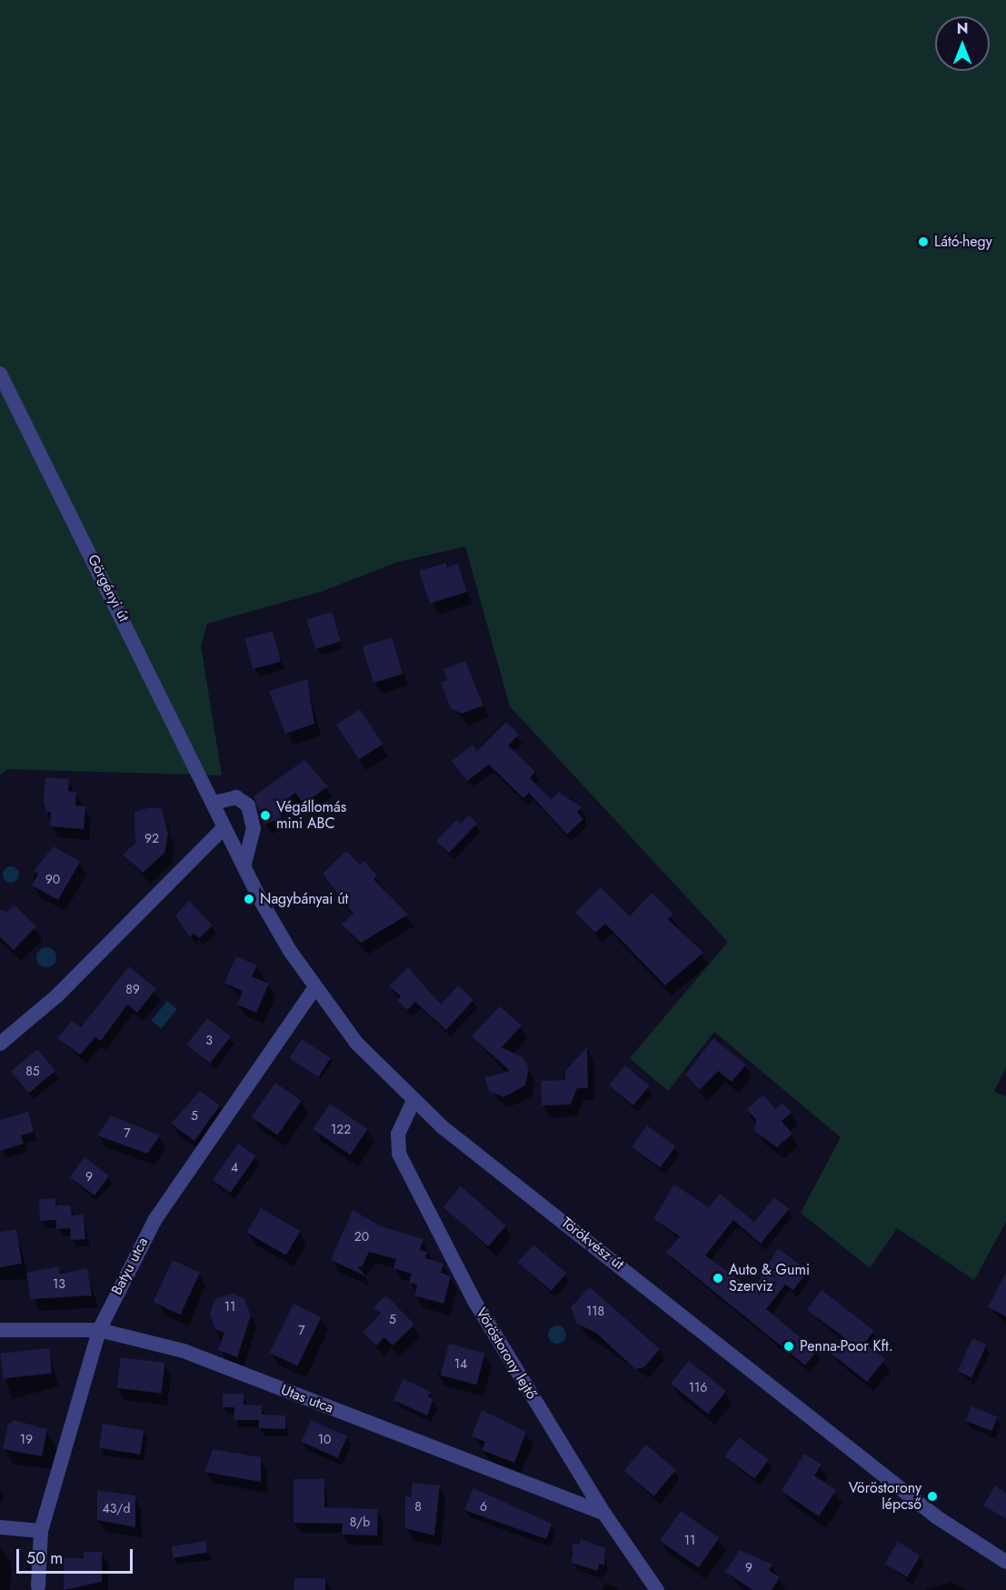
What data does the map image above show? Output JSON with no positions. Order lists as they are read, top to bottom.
{
  "streets": {
    "street": [
      "Görgényi út",
      "Törökvész út",
      "Batyu utca",
      "Vöröstorony lejtő",
      "Utas utca"
    ]
  },
  "crossings": [
    ["Görgényi út", "Törökvész út"],
    ["Törökvész út", "Batyu utca"],
    ["Törökvész út", "Vöröstorony lejtő"],
    ["Batyu utca", "Utas utca"],
    ["Vöröstorony lejtő", "Utas utca"]
  ],
  "places": [
    "Látó-hegy",
    "Végállomás mini ABC",
    "Nagybányai út",
    "Auto & Gumi Szerviz",
    "Penna-Poor Kft.",
    "Vöröstorony lépcső"
  ],
  "house_numbers": [
    "92",
    "90",
    "89",
    "3",
    "85",
    "5",
    "122",
    "7",
    "4",
    "9",
    "20",
    "13",
    "11",
    "118",
    "5",
    "7",
    "14",
    "116",
    "19",
    "10",
    "8",
    "6",
    "43/d",
    "8/b",
    "11",
    "9"
  ],
  "scale_bar": "50 m",
  "north": "top"
}
